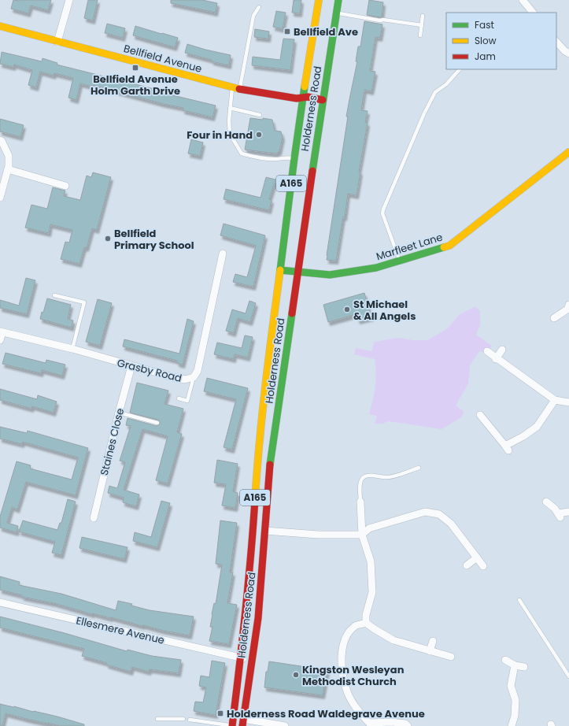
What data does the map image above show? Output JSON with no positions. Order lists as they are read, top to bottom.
{
  "streets": {
    "main road": [
      "Bellfield Avenue",
      "Holderness Road",
      "A165",
      "Marfleet Lane"
    ],
    "street": ["Grasby Road", "Staines Close", "Ellesmere Avenue"]
  },
  "crossings": [
    ["Bellfield Avenue", "Holderness Road"],
    ["Holderness Road", "Marfleet Lane"],
    ["Holderness Road", "Ellesmere Avenue"],
    ["Grasby Road", "Staines Close"]
  ],
  "places": {
    "transit": ["Bellfield Ave", "Bellfield Avenue Holm Garth Drive", "Holderness Road Waldegrave Avenue"],
    "other": [
      "Four in Hand",
      "Bellfield Primary School",
      "St Michael & All Angels",
      "Kingston Wesleyan Methodist Church"
    ]
  },
  "legend": ["Fast", "Slow", "Jam"]
}
